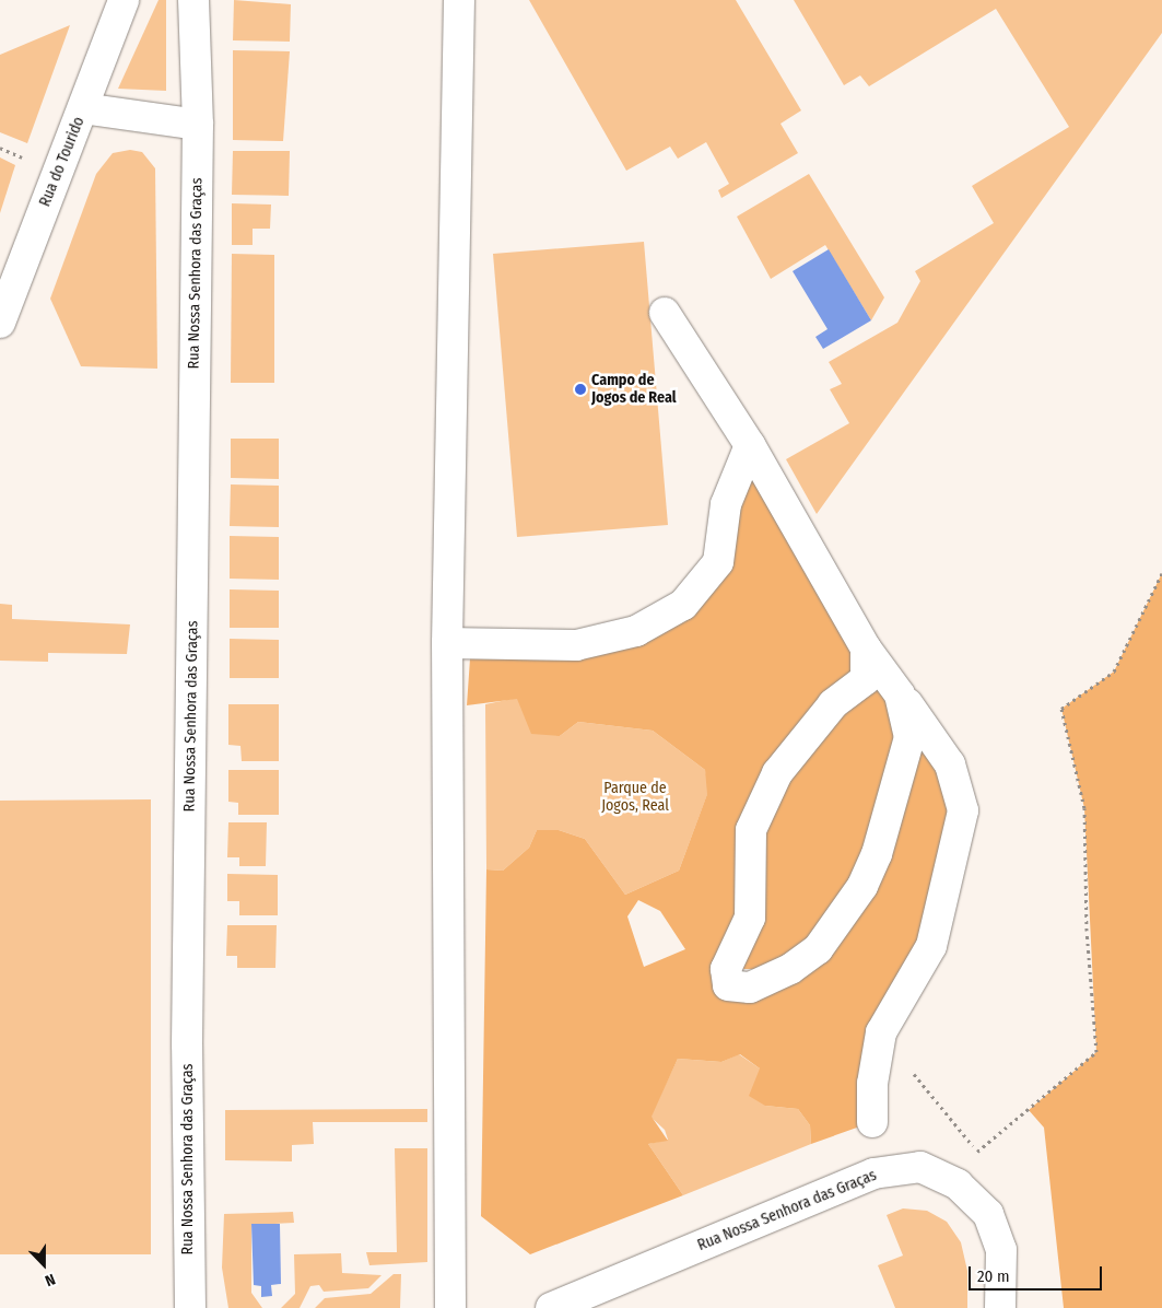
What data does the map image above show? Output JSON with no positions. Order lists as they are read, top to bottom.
{
  "streets": {
    "street": ["Rua do Tourido", "Rua Nossa Senhora das Graças"]
  },
  "parks": ["Parque de Jogos, Real"],
  "places": ["Campo de Jogos de Real"],
  "scale_bar": "20 m",
  "north": "bottom"
}
